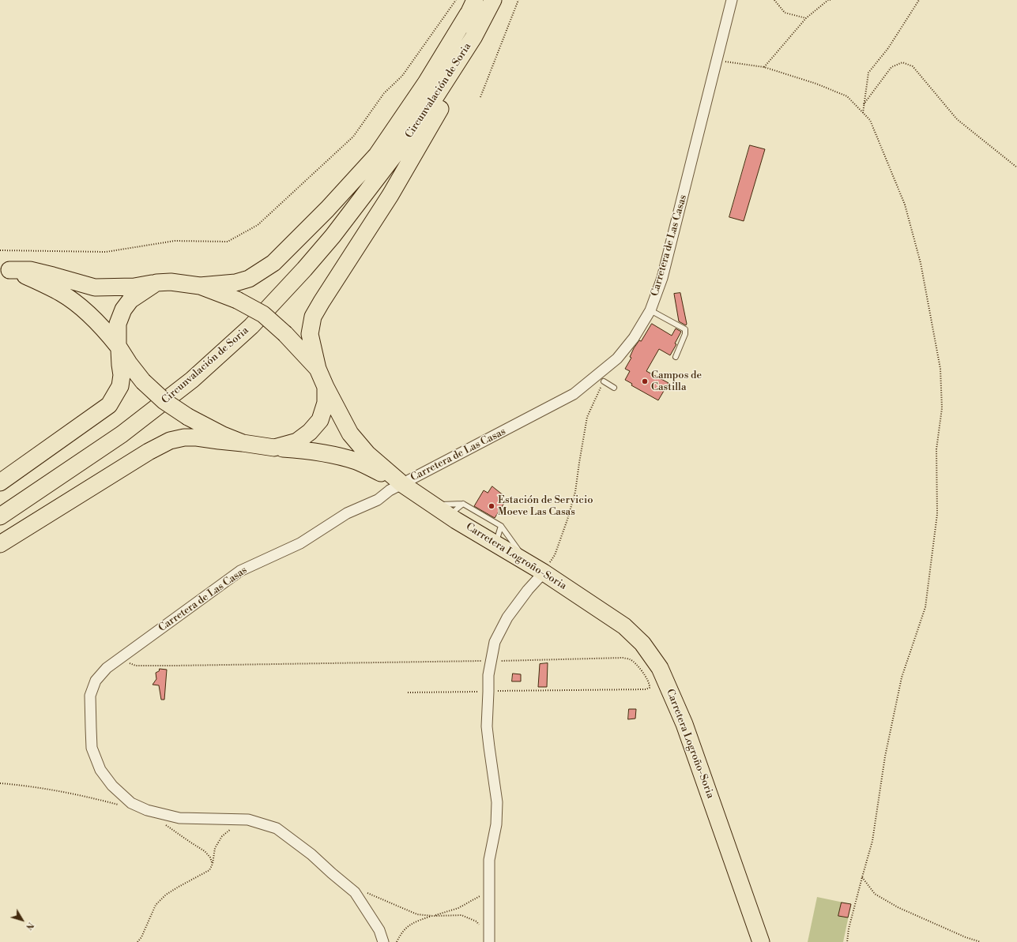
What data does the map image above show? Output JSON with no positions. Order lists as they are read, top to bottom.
{
  "streets": {
    "highway": ["Circunvalación de Soria", "Carretera Logroño-Soria"],
    "street": ["Carretera de Las Casas"]
  },
  "crossings": [
    ["Carretera de Las Casas", "Carretera Logroño-Soria"]
  ],
  "places": ["Campos de Castilla", "Estación de Servicio Moeve Las Casas"],
  "north": "bottom right"
}
